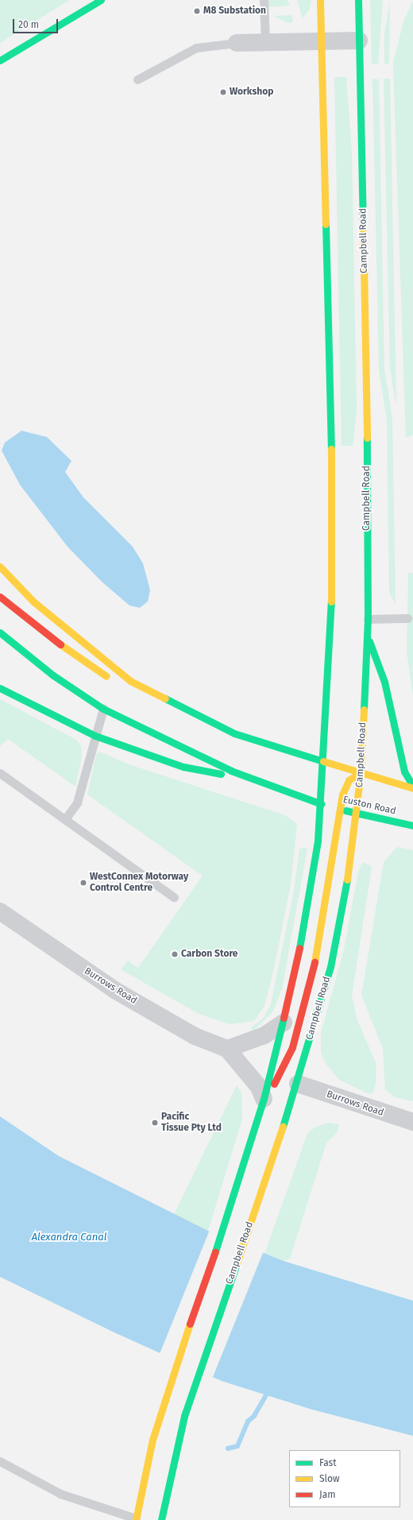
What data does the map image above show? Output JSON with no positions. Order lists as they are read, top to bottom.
{
  "streets": {
    "main road": ["Campbell Road", "Euston Road"],
    "street": ["Burrows Road"]
  },
  "crossings": [
    ["Campbell Road", "Euston Road"],
    ["Campbell Road", "Burrows Road"]
  ],
  "water": ["Alexandra Canal"],
  "places": [
    "M8 Substation",
    "Workshop",
    "WestConnex Motorway Control Centre",
    "Carbon Store",
    "Pacific Tissue Pty Ltd"
  ],
  "legend": ["Fast", "Slow", "Jam"],
  "scale_bar": "20 m"
}
